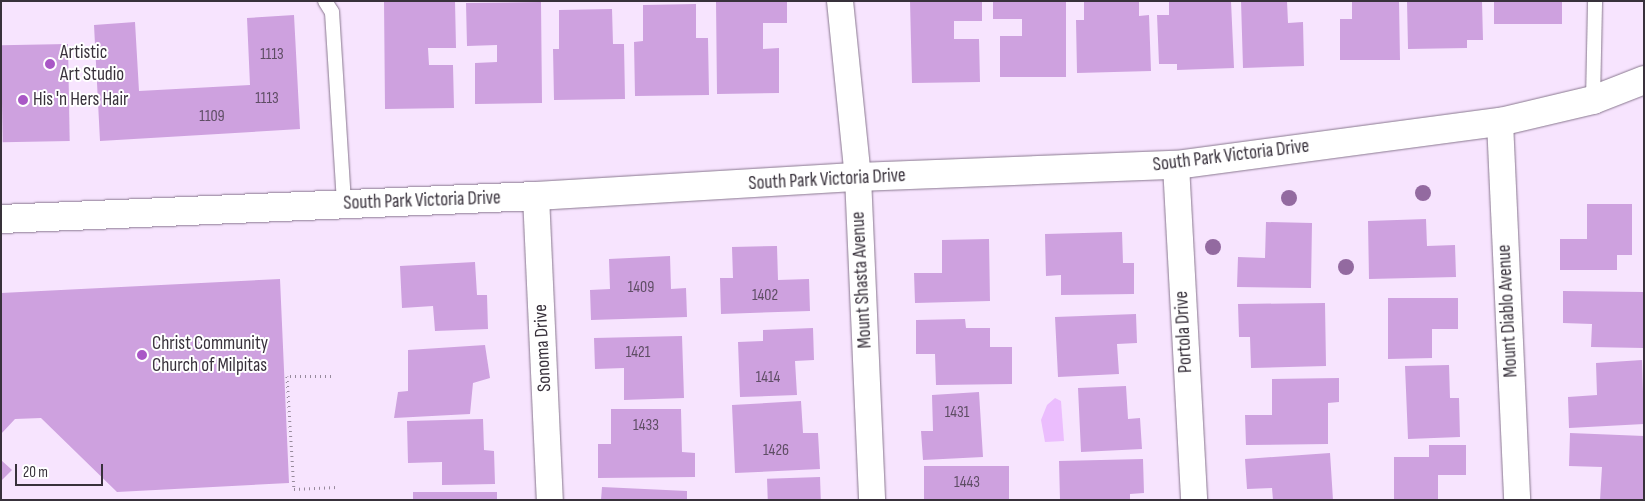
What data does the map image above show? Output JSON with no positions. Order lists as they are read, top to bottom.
{
  "streets": {
    "main road": ["South Park Victoria Drive"],
    "street": [
      "Mount Shasta Avenue",
      "Mount Diablo Avenue",
      "Portola Drive",
      "Sonoma Drive"
    ]
  },
  "crossings": [
    ["South Park Victoria Drive", "Mount Shasta Avenue"],
    ["South Park Victoria Drive", "Mount Diablo Avenue"],
    ["South Park Victoria Drive", "Portola Drive"],
    ["South Park Victoria Drive", "Sonoma Drive"]
  ],
  "places": ["Artistic Art Studio", "His 'n Hers Hair", "Christ Community Church of Milpitas"],
  "house_numbers": [
    "1113",
    "1113",
    "1109",
    "1409",
    "1402",
    "1421",
    "1414",
    "1431",
    "1433",
    "1426",
    "1443"
  ],
  "scale_bar": "20 m"
}
